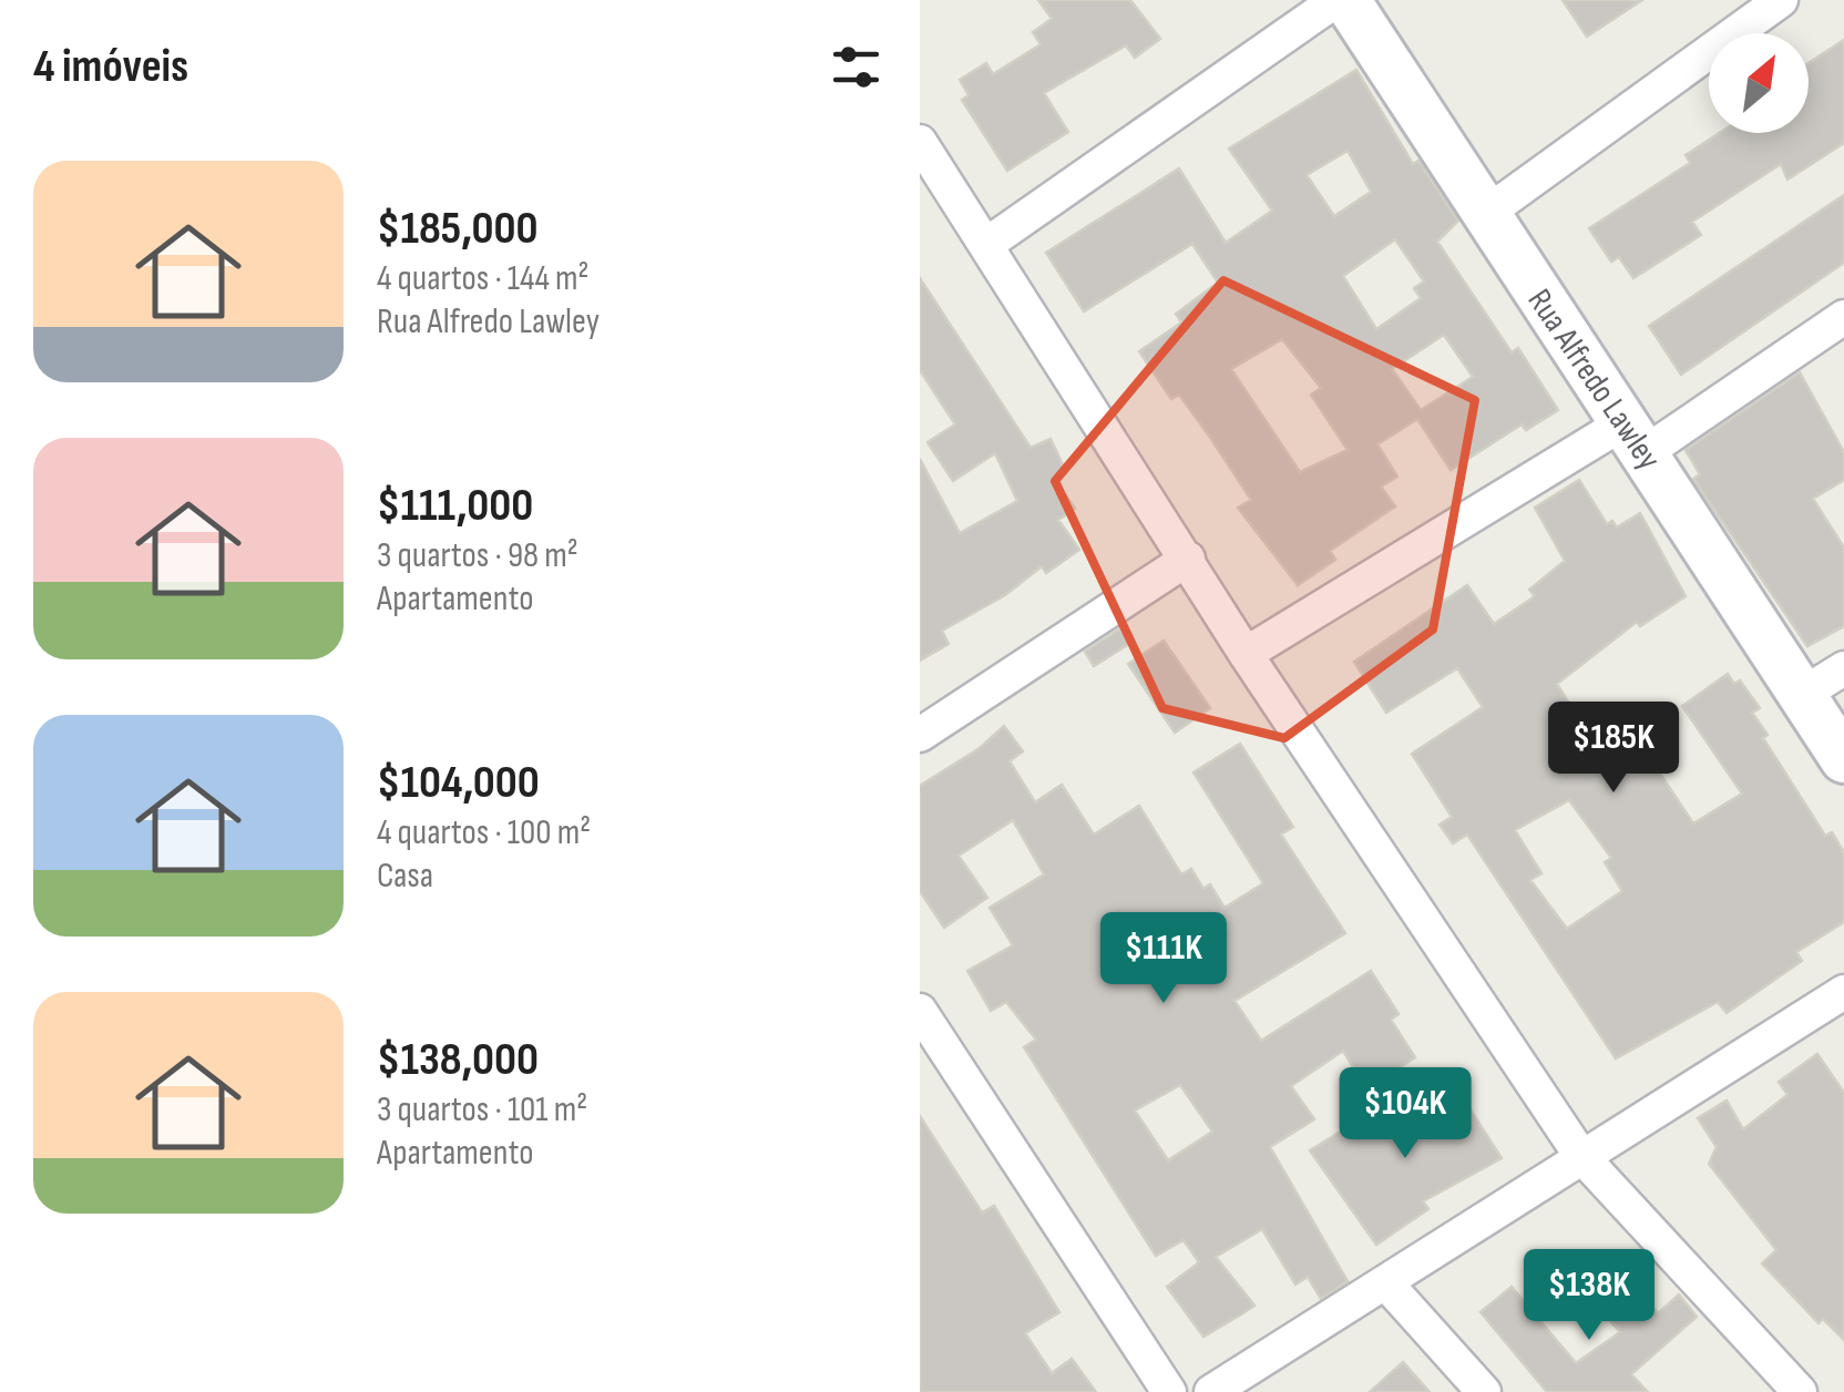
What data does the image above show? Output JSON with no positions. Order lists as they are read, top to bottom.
{
  "streets": {
    "main road": ["Rua Alfredo Lawley"]
  },
  "north": "top right",
  "page": {
    "heading": "4 imóveis",
    "list": [
      {
        "name": "$185,000",
        "note": "4 quartos · 144 m² · Rua Alfredo Lawley"
      },
      {
        "name": "$111,000",
        "note": "3 quartos · 98 m² · Apartamento"
      },
      {
        "name": "$104,000",
        "note": "4 quartos · 100 m² · Casa"
      },
      {
        "name": "$138,000",
        "note": "3 quartos · 101 m² · Apartamento"
      }
    ],
    "price": [
      "$185K",
      "$111K",
      "$104K",
      "$138K"
    ]
  }
}
